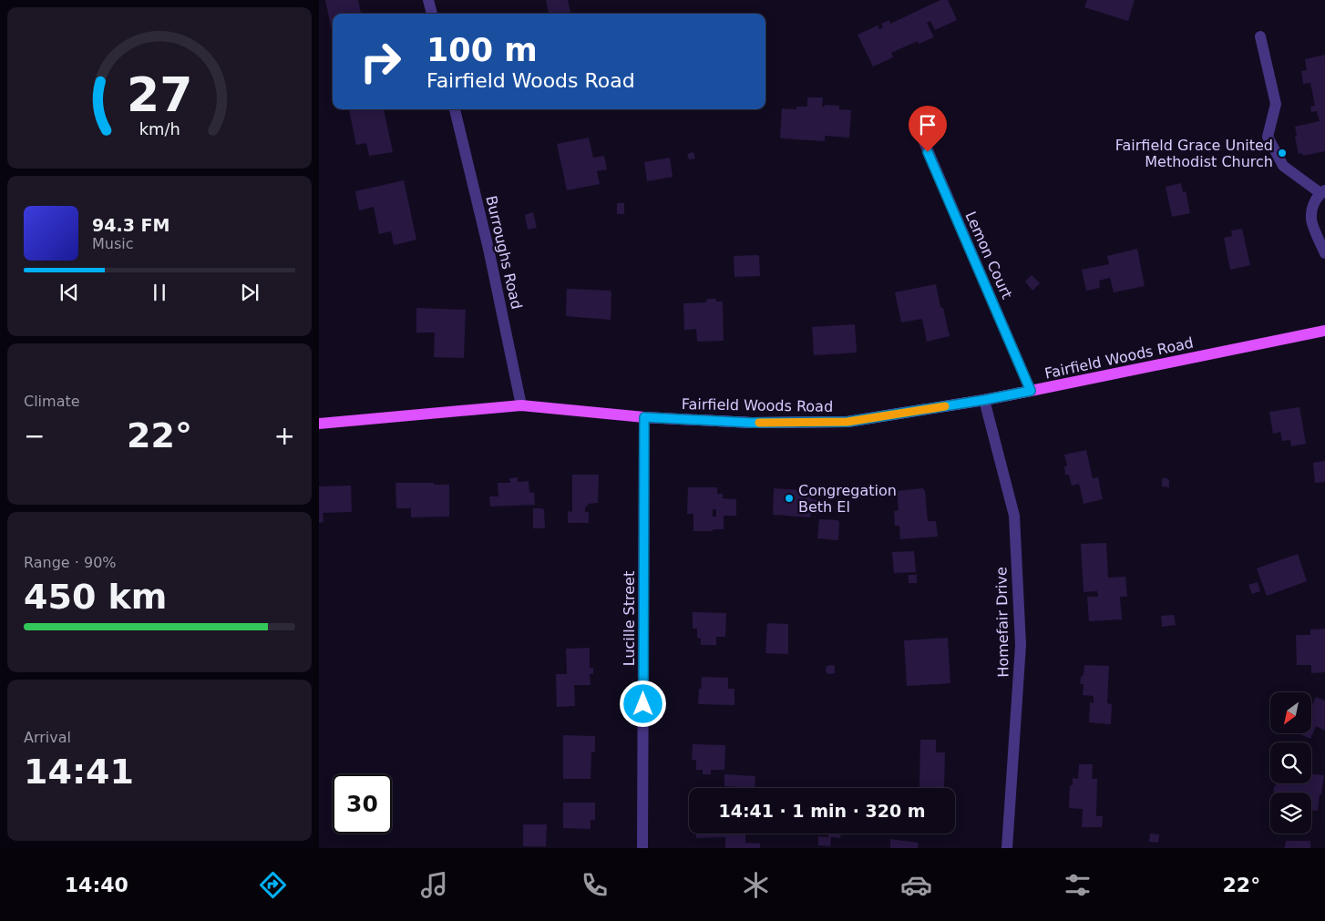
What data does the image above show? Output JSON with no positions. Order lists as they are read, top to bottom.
{
  "streets": {
    "main road": ["Fairfield Woods Road"],
    "street": [
      "Burroughs Road",
      "Lemon Court",
      "Lucille Street",
      "Homefair Drive"
    ]
  },
  "crossings": [
    ["Burroughs Road", "Fairfield Woods Road"],
    ["Lemon Court", "Fairfield Woods Road"],
    ["Fairfield Woods Road", "Lucille Street"],
    ["Fairfield Woods Road", "Homefair Drive"]
  ],
  "places": ["Fairfield Grace United Methodist Church", "Congregation Beth El"],
  "north": "bottom left",
  "page": {
    "turn": ["100 m", "Fairfield Woods Road"],
    "song": ["94.3 FM", "Music"],
    "tile": [
      "Climate",
      ["Range · 90%", "450 km"],
      ["Arrival", "14:41"]
    ],
    "heat": ["−", "22°", "+"],
    "limit": "30",
    "trip": "14:41 · 1 min · 320 m",
    "tabs": ["14:40", "22°"],
    "gauge": ["27", "km/h"]
  }
}
